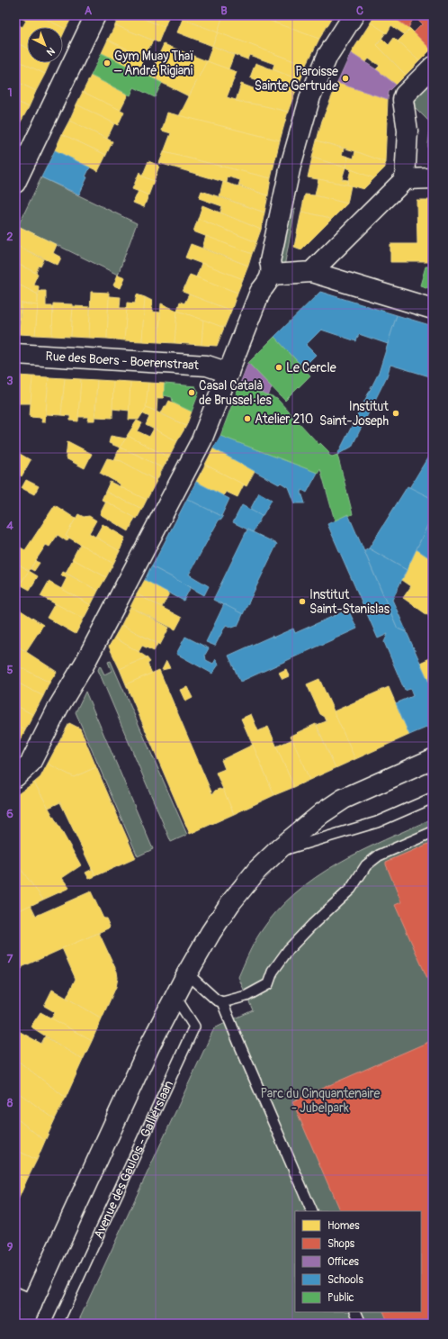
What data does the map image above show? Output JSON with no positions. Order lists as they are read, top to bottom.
{
  "streets": {
    "street": ["Rue des Boers - Boerenstraat"],
    "lane": ["Avenue des Gaulois - Galliërslaan"]
  },
  "parks": ["Parc du Cinquantenaire - Jubelpark"],
  "places": [
    "Gym Muay Thaï – André Rigiani",
    "Paroisse Sainte Gertrude",
    "Le Cercle",
    "Casal Català de Brussel·les",
    "Institut Saint-Joseph",
    "Atelier 210",
    "Institut Saint-Stanislas"
  ],
  "legend": [
    "Homes",
    "Shops",
    "Offices",
    "Schools",
    "Public"
  ],
  "north": "bottom right",
  "grid": {
    "columns": ["A", "B", "C"],
    "rows": [
      "1",
      "2",
      "3",
      "4",
      "5",
      "6",
      "7",
      "8",
      "9"
    ]
  }
}
